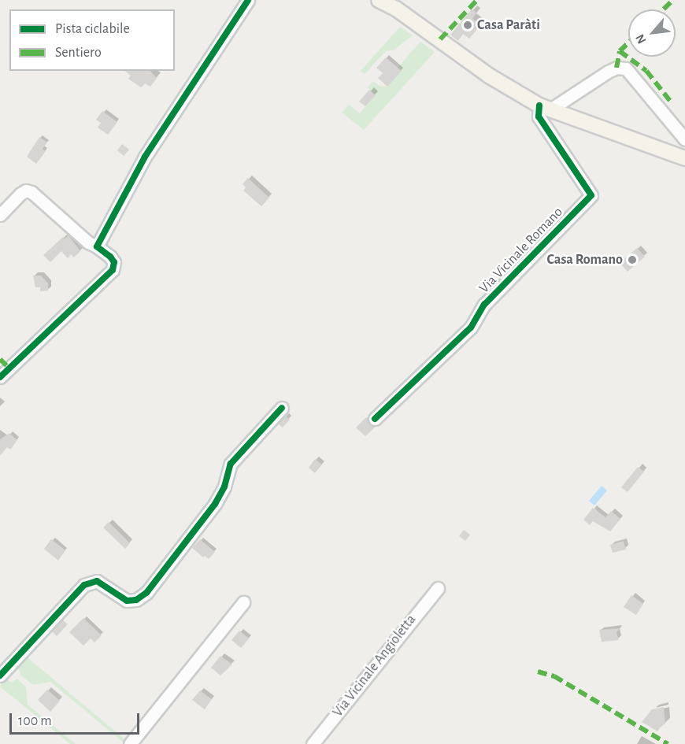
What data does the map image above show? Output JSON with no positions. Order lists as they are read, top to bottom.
{
  "streets": {
    "street": ["Via Vicinale Romano", "Via Vicinale Angioletta"]
  },
  "places": ["Casa Paràti", "Casa Romano"],
  "legend": ["Pista ciclabile", "Sentiero"],
  "scale_bar": "100 m",
  "north": "bottom left"
}
